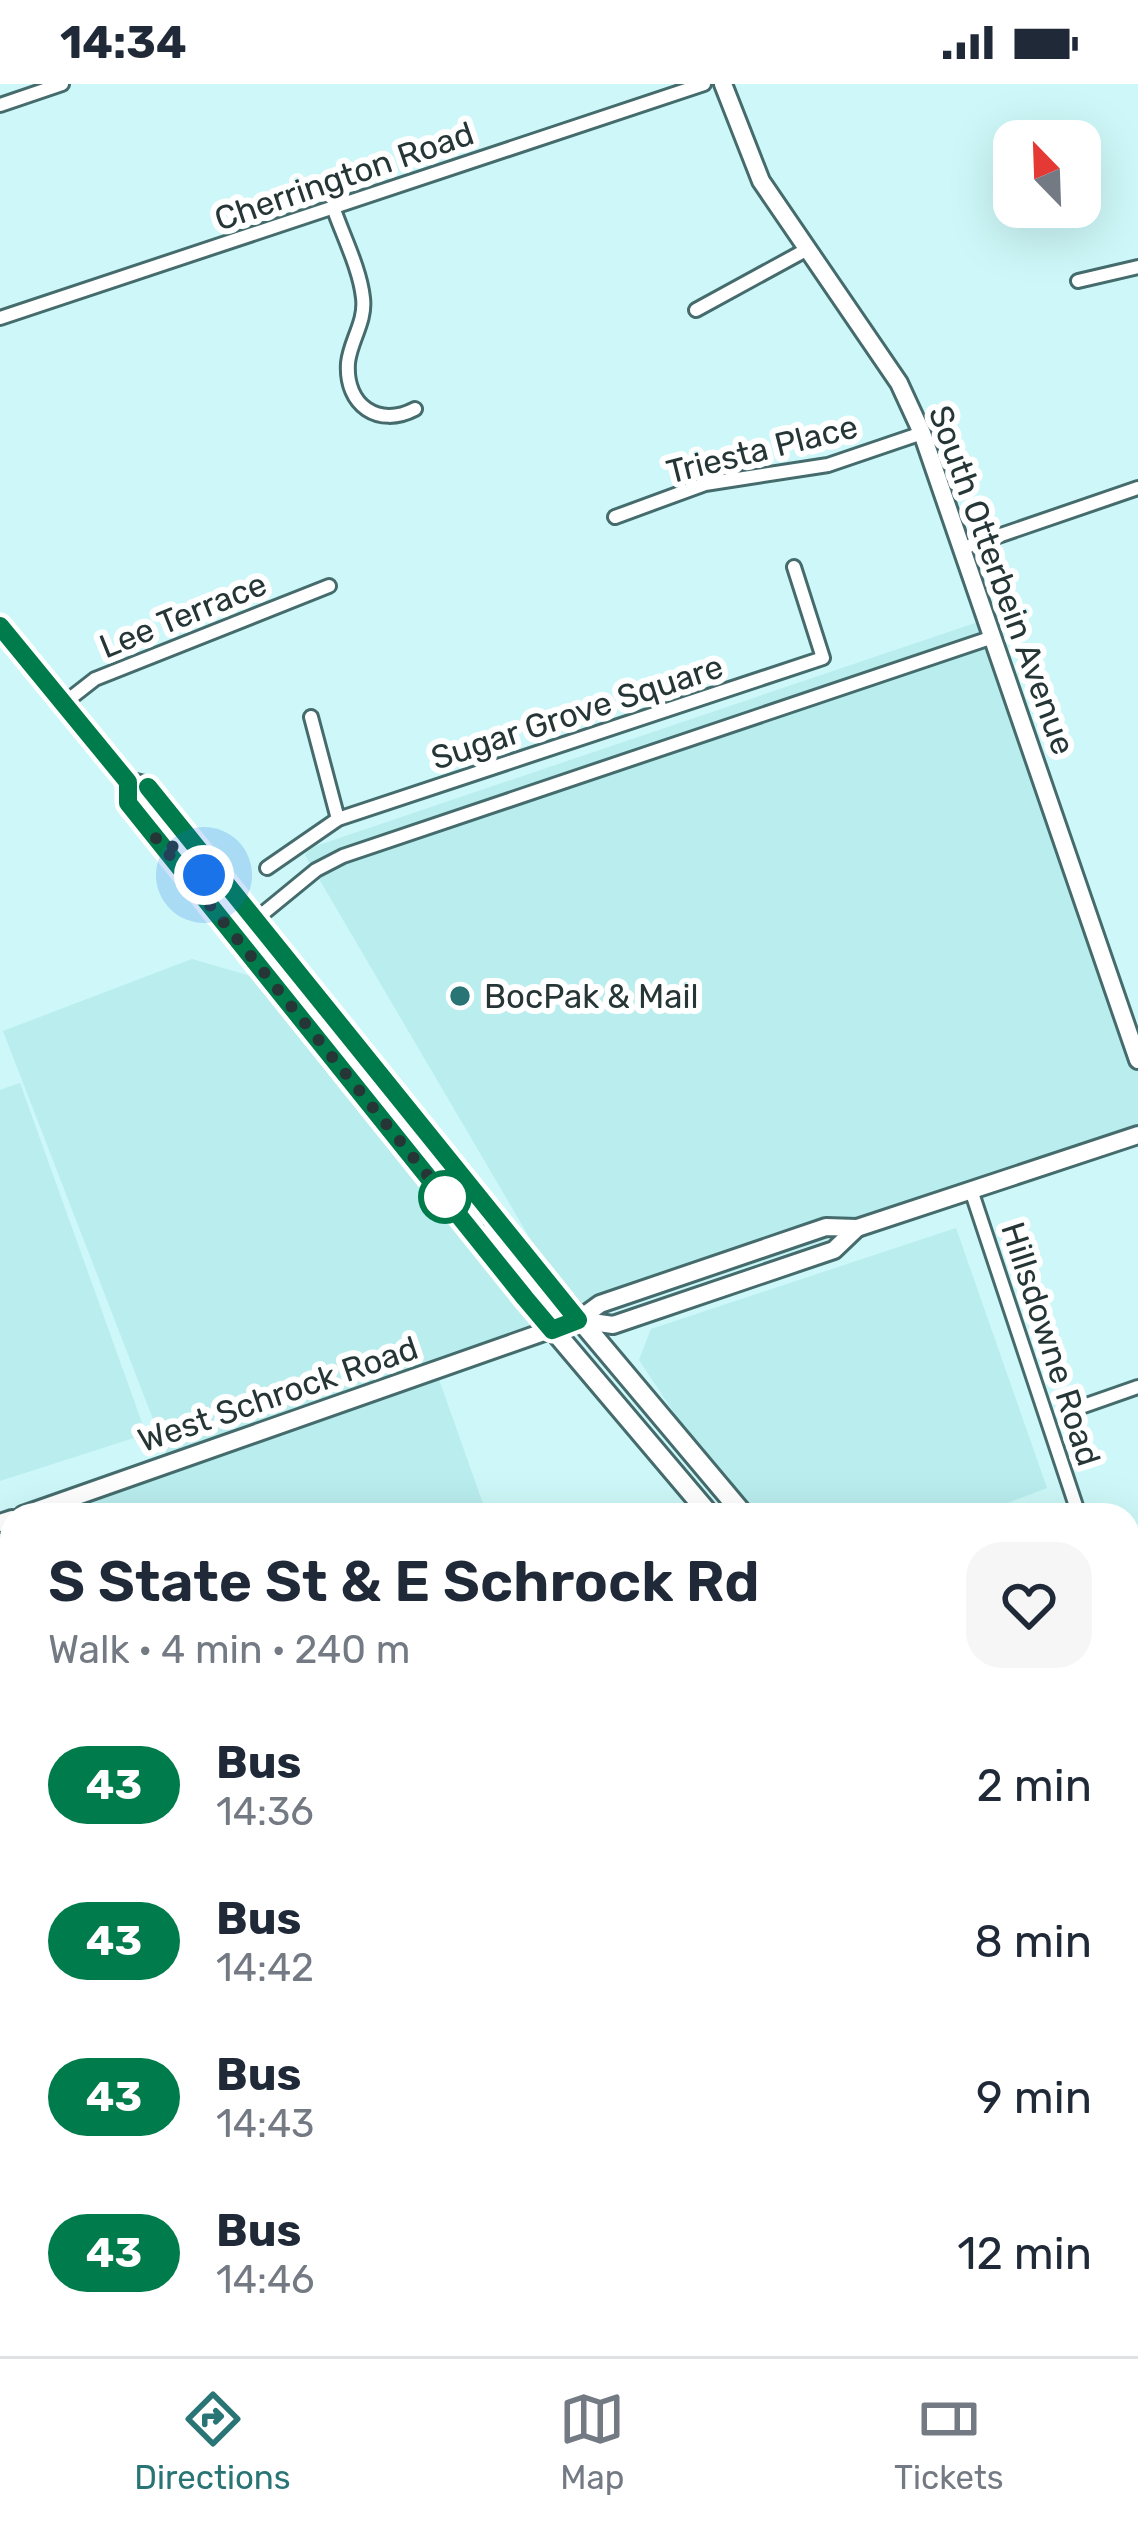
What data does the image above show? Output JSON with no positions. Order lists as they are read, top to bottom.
{
  "streets": {
    "street": [
      "Cherrington Road",
      "Triesta Place",
      "South Otterbein Avenue",
      "Lee Terrace",
      "Sugar Grove Square",
      "Hillsdowne Road",
      "West Schrock Road"
    ]
  },
  "crossings": [
    ["Triesta Place", "South Otterbein Avenue"],
    ["Hillsdowne Road", "West Schrock Road"]
  ],
  "places": ["BocPak & Mail"],
  "lines": ["bus line 43"],
  "north": "top left",
  "page": {
    "status": "14:34",
    "heading": ["S State St & E Schrock Rd", "Walk · 4 min · 240 m"],
    "list": [
      {
        "mark": "43",
        "name": "Bus",
        "note": "14:36",
        "value": "2 min"
      },
      {
        "mark": "43",
        "name": "Bus",
        "note": "14:42",
        "value": "8 min"
      },
      {
        "mark": "43",
        "name": "Bus",
        "note": "14:43",
        "value": "9 min"
      },
      {
        "mark": "43",
        "name": "Bus",
        "note": "14:46",
        "value": "12 min"
      }
    ],
    "tabs": ["Directions", "Map", "Tickets"]
  }
}
